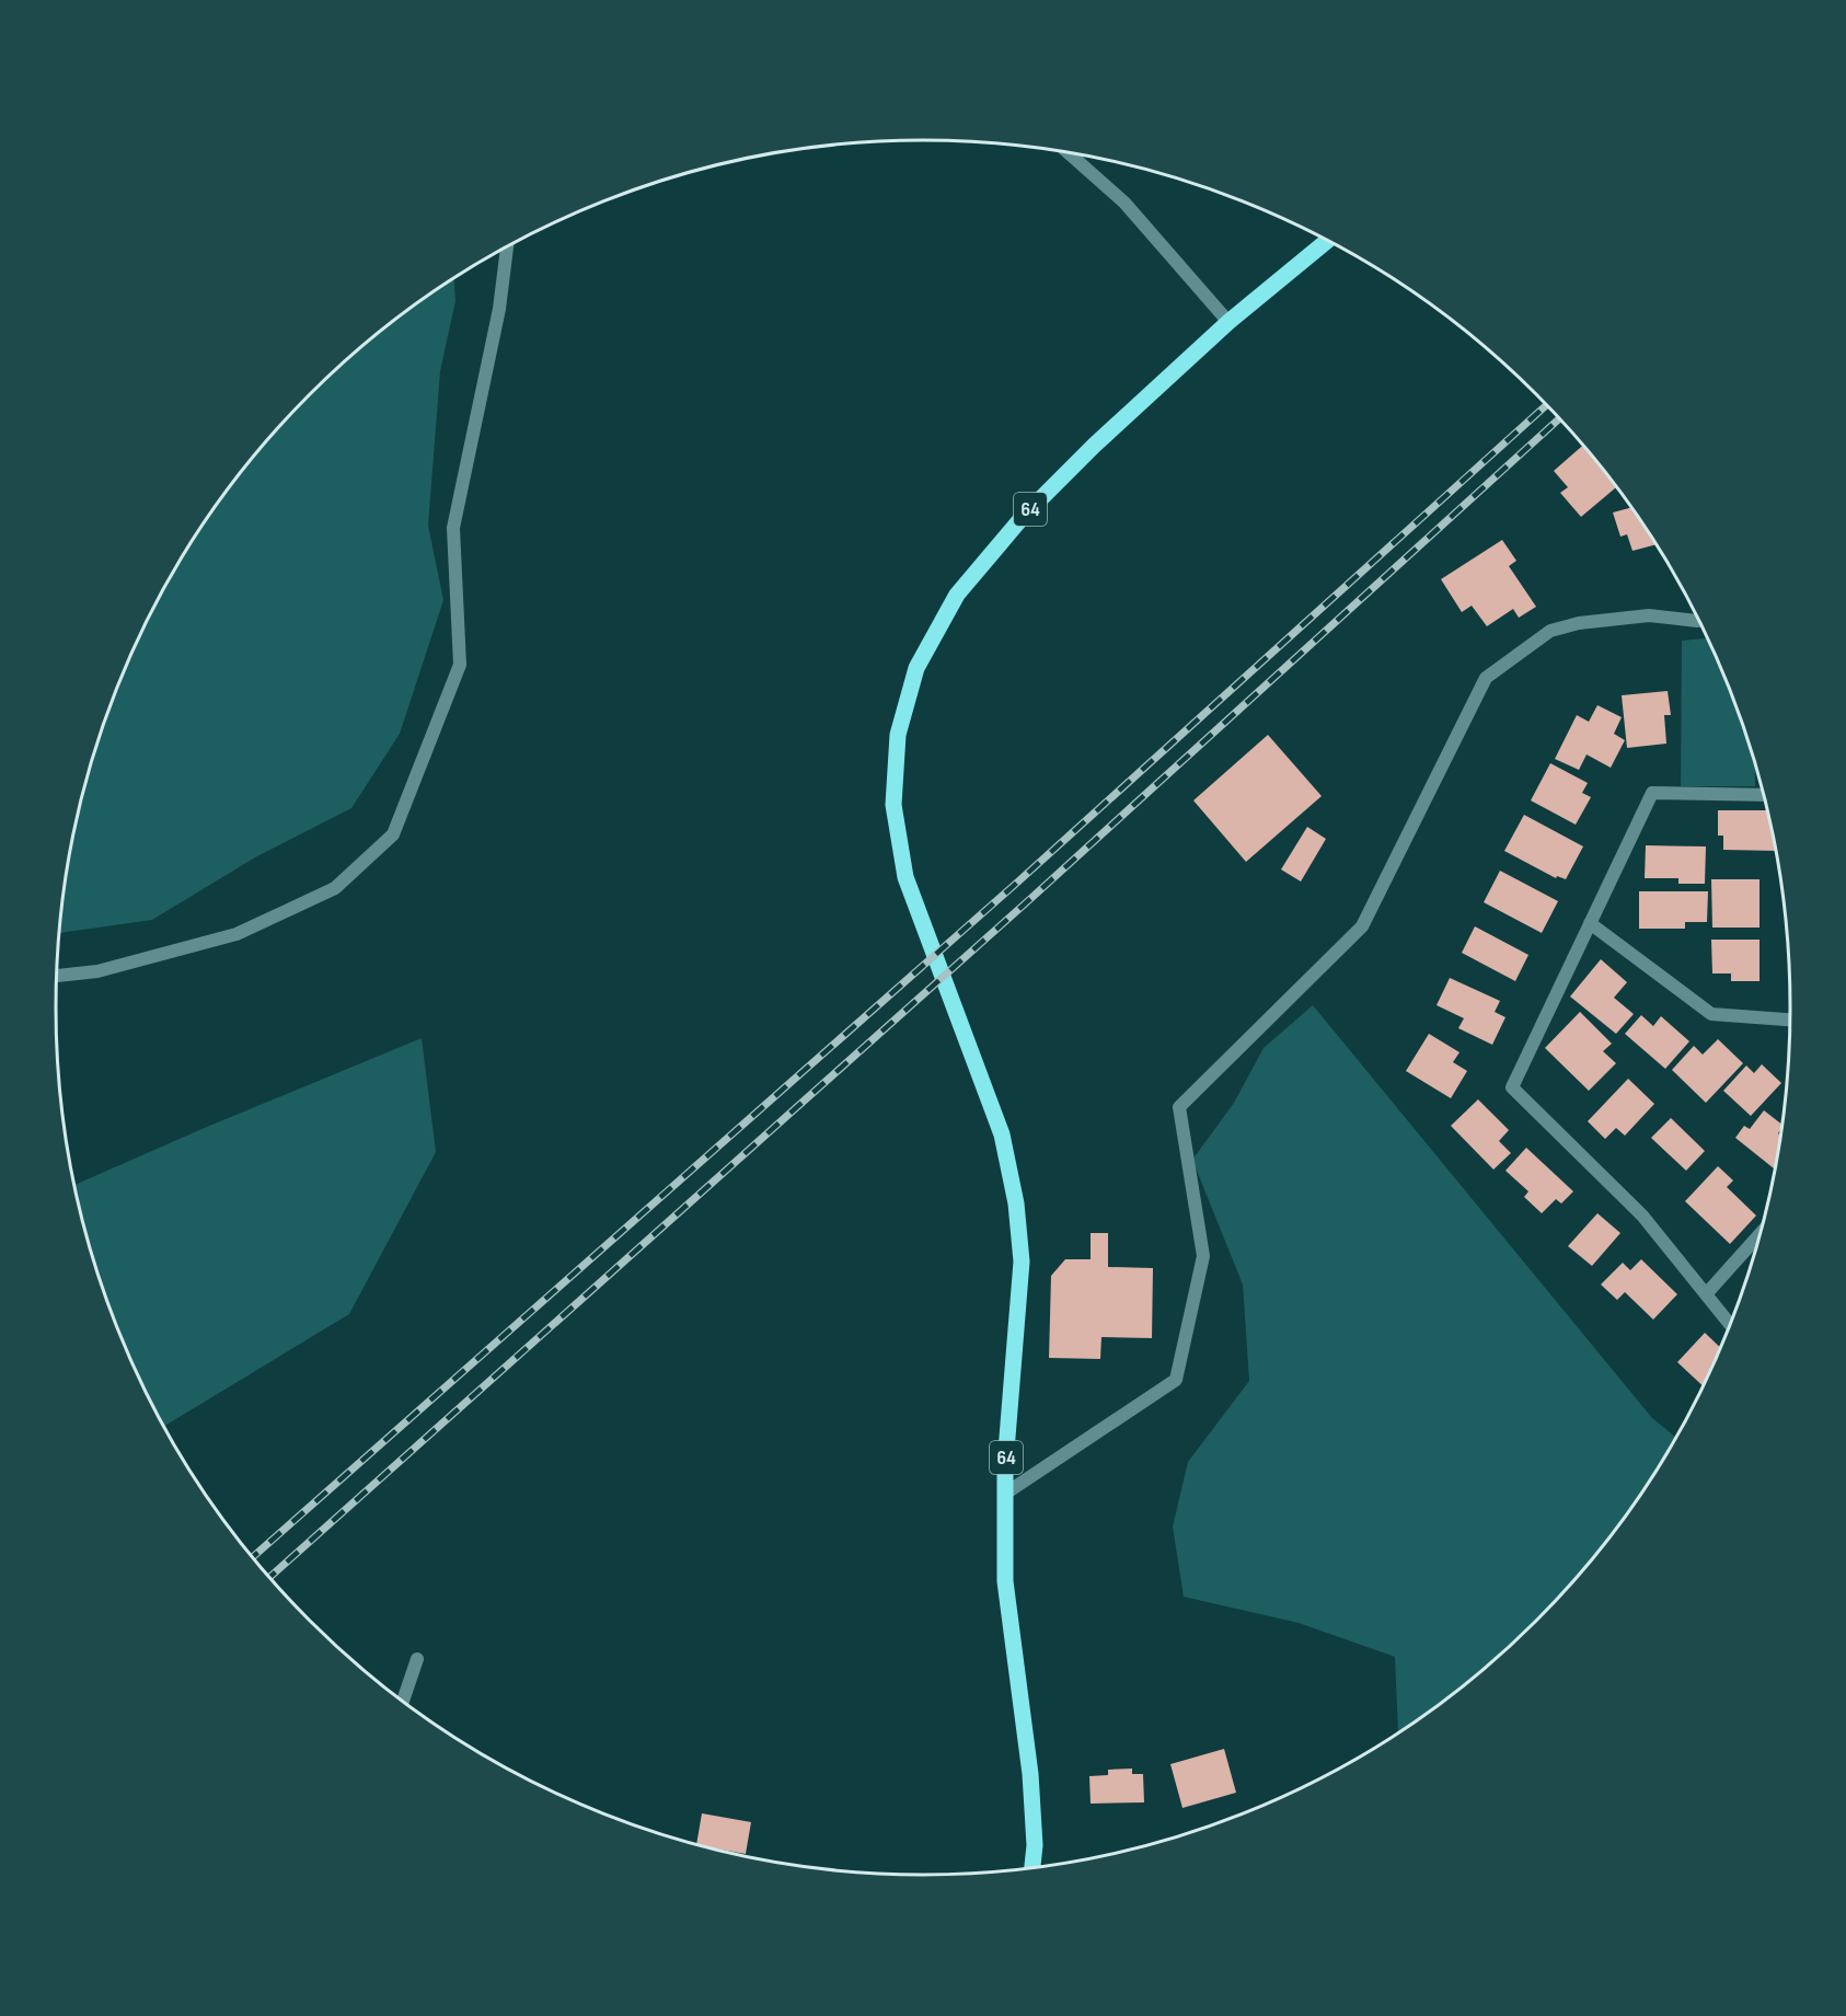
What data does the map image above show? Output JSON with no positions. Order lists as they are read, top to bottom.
{
  "streets": {
    "main road": ["64"]
  }
}
